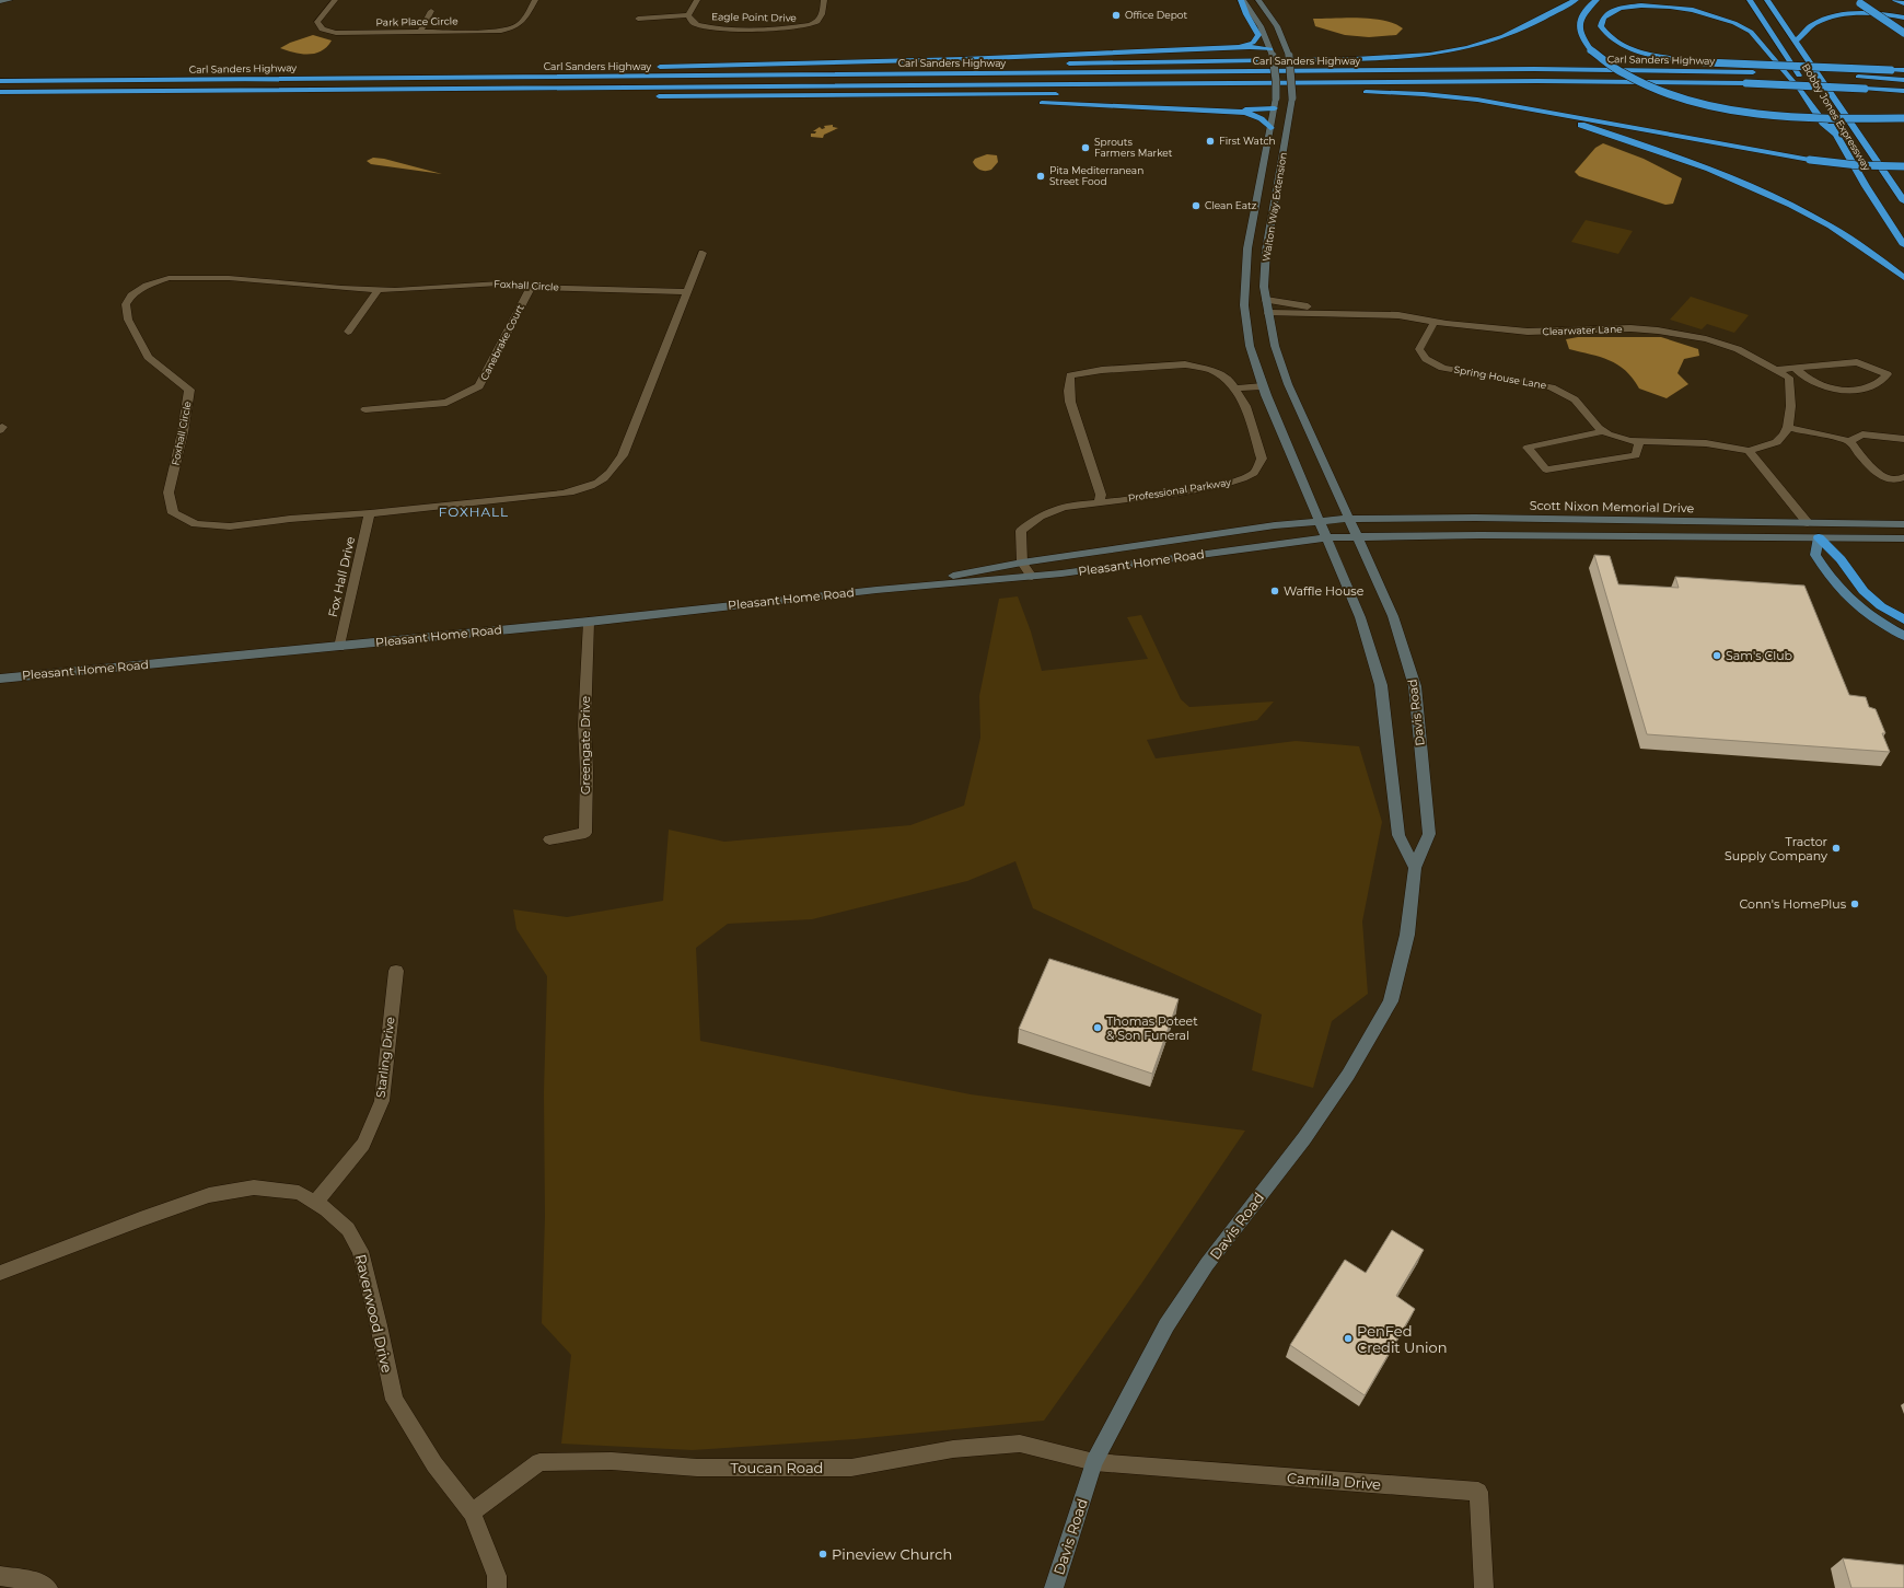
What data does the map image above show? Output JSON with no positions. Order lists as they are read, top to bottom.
{
  "streets": {
    "highway": ["Carl Sanders Highway", "Bobby Jones Expressway"],
    "main road": [
      "Walton Way Extension",
      "Scott Nixon Memorial Drive",
      "Pleasant Home Road",
      "Davis Road"
    ],
    "street": [
      "Eagle Point Drive",
      "Park Place Circle",
      "Foxhall Circle",
      "Clearwater Lane",
      "Canebrake Court",
      "Spring House Lane",
      "Professional Parkway",
      "Fox Hall Drive",
      "Greengate Drive",
      "Starling Drive",
      "Raverwood Drive",
      "Toucan Road",
      "Camilla Drive"
    ]
  },
  "crossings": [
    ["Walton Way Extension", "Clearwater Lane"],
    ["Walton Way Extension", "Scott Nixon Memorial Drive"],
    ["Walton Way Extension", "Pleasant Home Road"],
    ["Walton Way Extension", "Davis Road"],
    ["Foxhall Circle", "Canebrake Court"],
    ["Foxhall Circle", "Fox Hall Drive"],
    ["Clearwater Lane", "Spring House Lane"],
    ["Professional Parkway", "Pleasant Home Road"],
    ["Scott Nixon Memorial Drive", "Pleasant Home Road"],
    ["Pleasant Home Road", "Fox Hall Drive"],
    ["Pleasant Home Road", "Greengate Drive"],
    ["Davis Road", "Toucan Road"],
    ["Davis Road", "Camilla Drive"],
    ["Starling Drive", "Raverwood Drive"],
    ["Raverwood Drive", "Toucan Road"],
    ["Toucan Road", "Camilla Drive"]
  ],
  "districts": ["FOXHALL"],
  "places": [
    "Office Depot",
    "First Watch",
    "Sprouts Farmers Market",
    "Pita Mediterranean Street Food",
    "Clean Eatz",
    "Waffle House",
    "Sam's Club",
    "Tractor Supply Company",
    "Conn's HomePlus",
    "Thomas Poteet & Son Funeral",
    "PenFed Credit Union",
    "Pineview Church"
  ]
}
